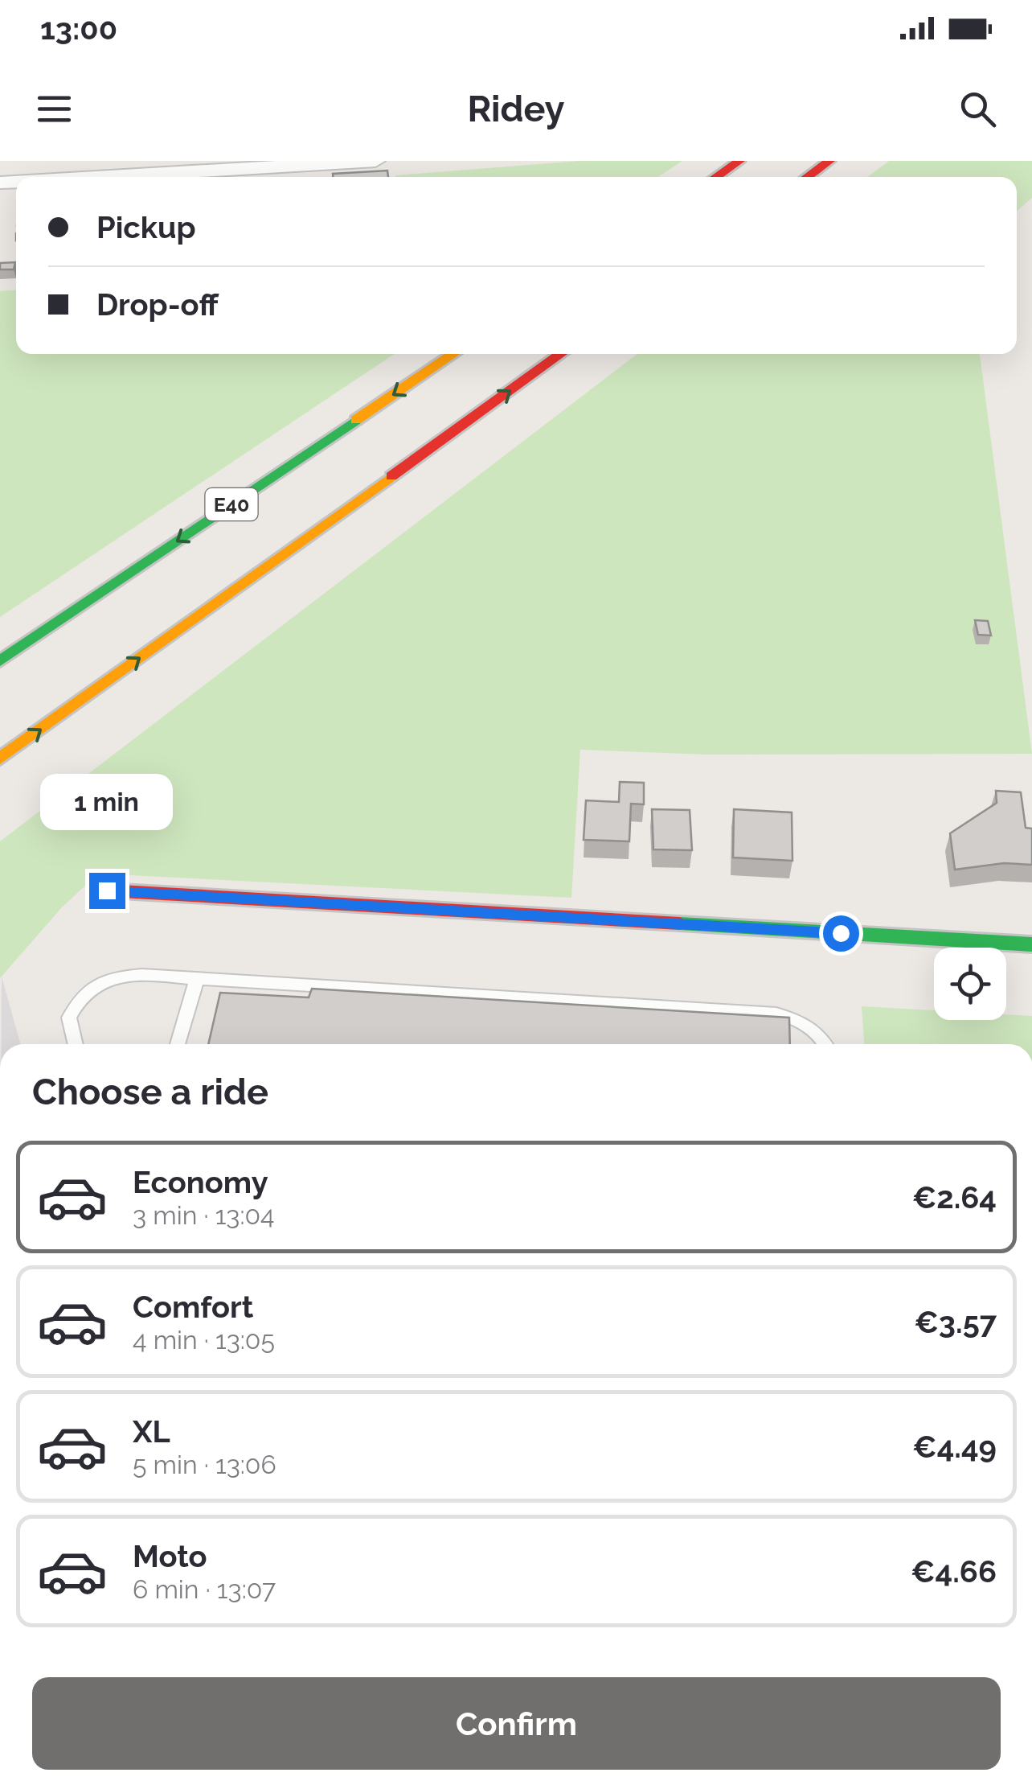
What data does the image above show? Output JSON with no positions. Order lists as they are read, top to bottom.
{
  "streets": {
    "main road": ["E40"]
  },
  "page": {
    "status": "13:00",
    "header": "Ridey",
    "banner": ["Pickup", "Drop-off"],
    "bubble": "1 min",
    "heading": "Choose a ride",
    "list": [
      {
        "name": "Economy",
        "note": "3 min · 13:04",
        "value": "€2.64"
      },
      {
        "name": "Comfort",
        "note": "4 min · 13:05",
        "value": "€3.57"
      },
      {
        "name": "XL",
        "note": "5 min · 13:06",
        "value": "€4.49"
      },
      {
        "name": "Moto",
        "note": "6 min · 13:07",
        "value": "€4.66"
      }
    ],
    "buttons": "Confirm"
  }
}
